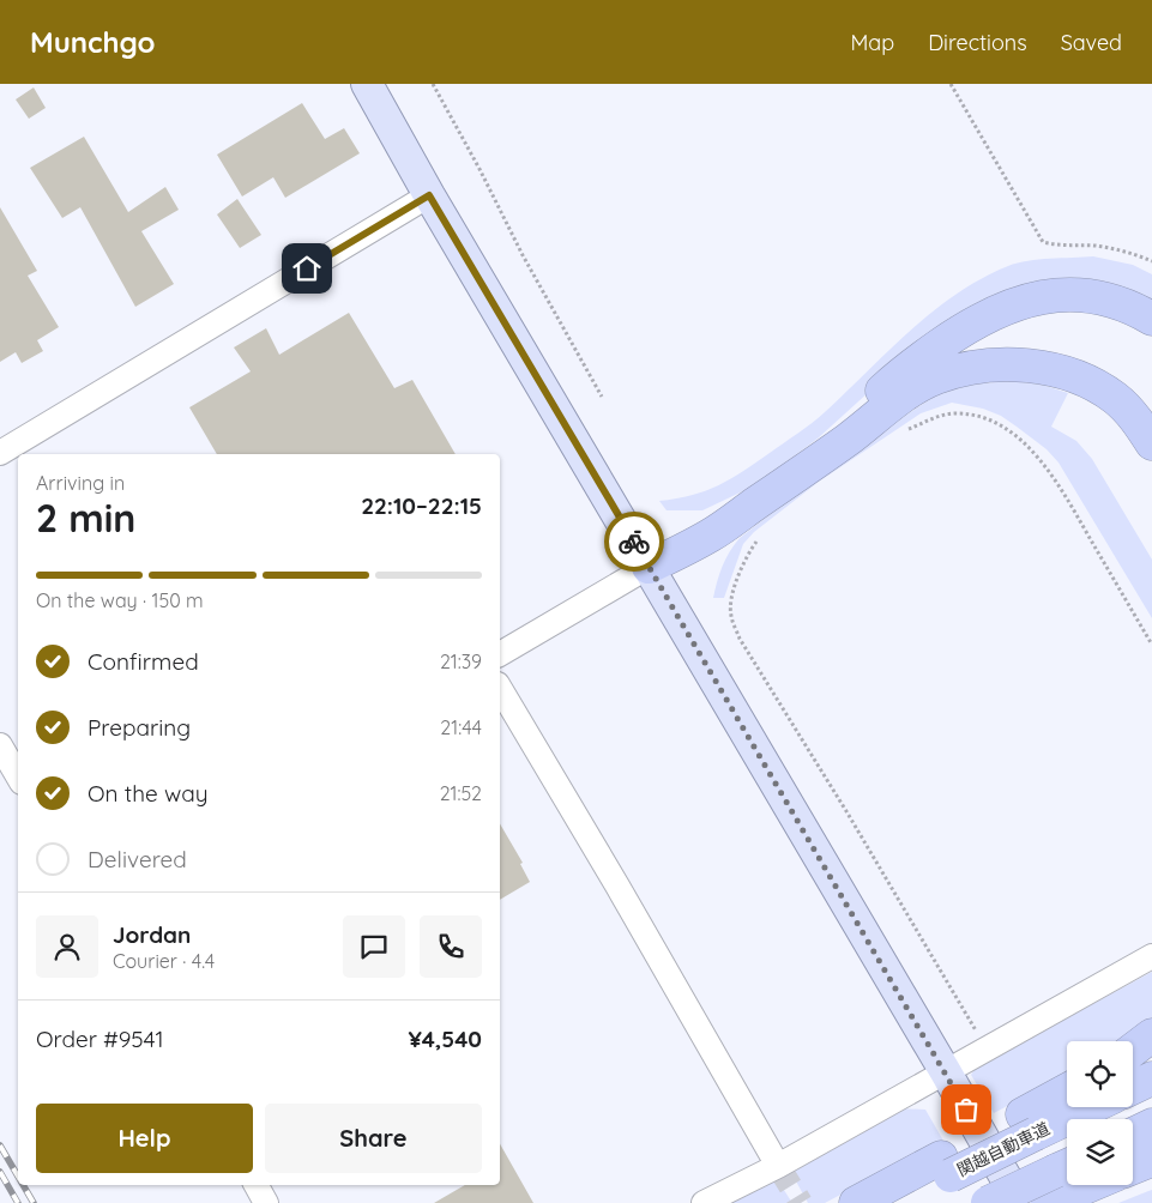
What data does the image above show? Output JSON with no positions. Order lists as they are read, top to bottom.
{
  "streets": {
    "highway": ["関越自動車道"]
  },
  "page": {
    "header": "Munchgo",
    "nav": ["Map", "Directions", "Saved"],
    "heading": ["2 min", "Arriving in", "22:10–22:15"],
    "panel": [
      "Jordan",
      "Courier · 4.4",
      "Order #9541",
      "¥4,540"
    ],
    "bar": "On the way · 150 m",
    "list": [
      ["Confirmed", "21:39"],
      ["Preparing", "21:44"],
      ["On the way", "21:52"],
      "Delivered"
    ],
    "buttons": ["Help", "Share"]
  }
}
